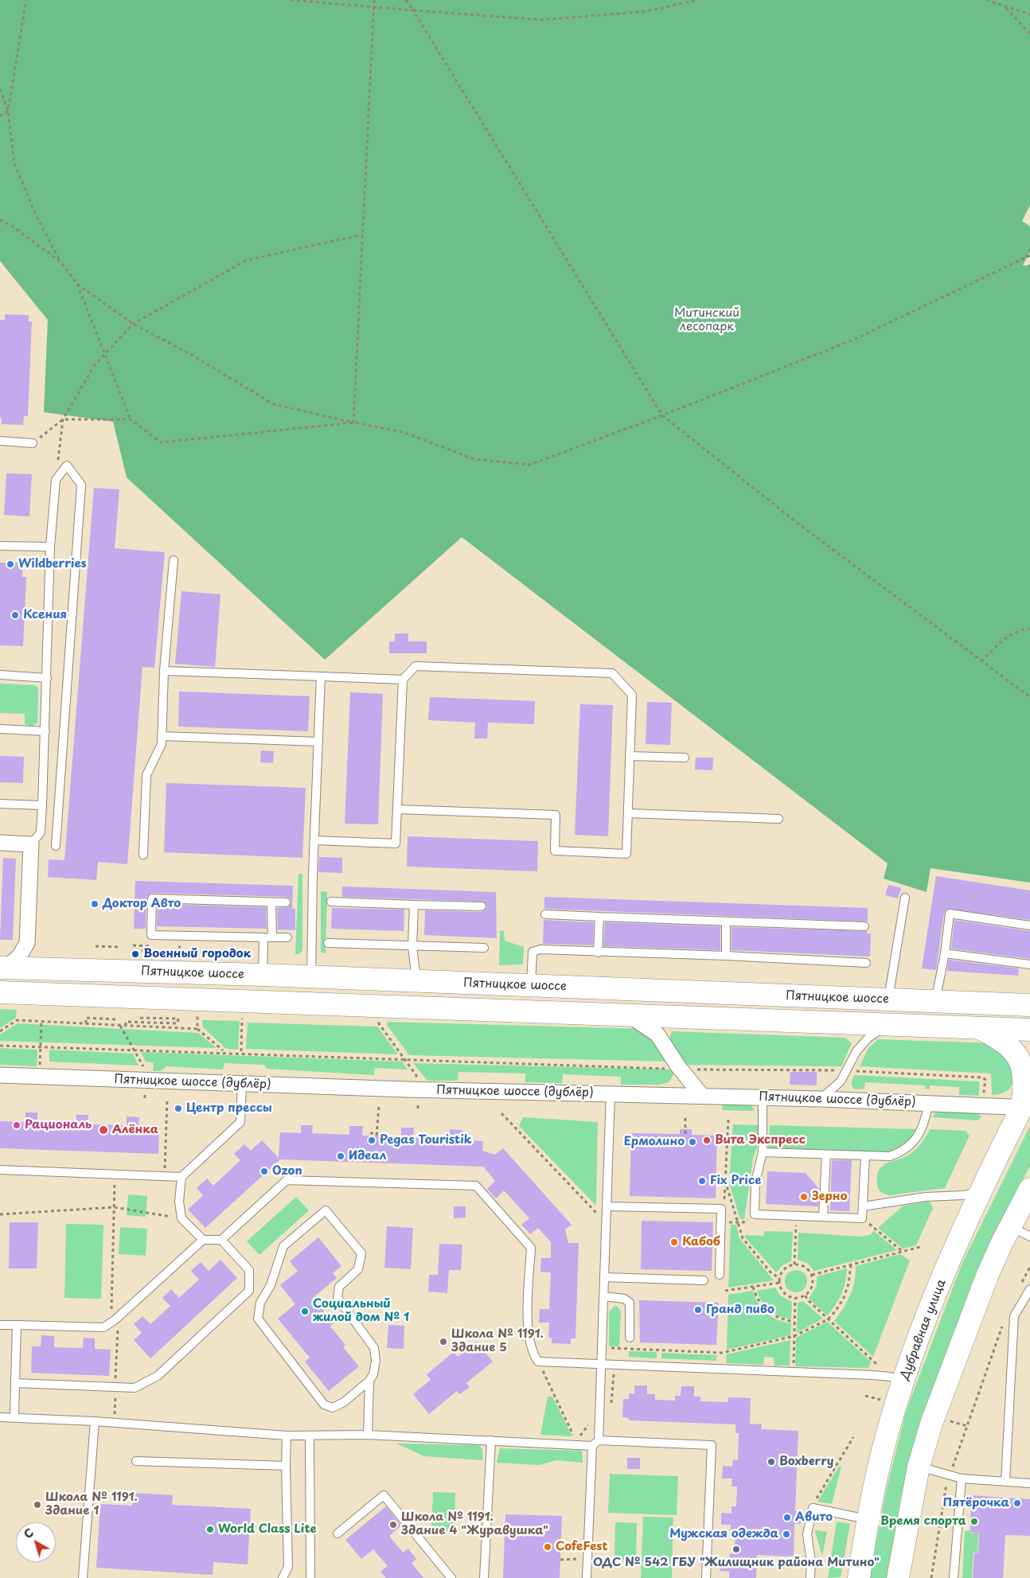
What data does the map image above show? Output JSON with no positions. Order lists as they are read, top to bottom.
{
  "streets": {
    "main road": ["Пятницкое шоссе", "Дубравная улица"],
    "street": ["Пятницкое шоссе (дублёр)"]
  },
  "crossings": [
    ["Пятницкое шоссе (дублёр)", "Дубравная улица"]
  ],
  "parks": ["Митинский лесопарк"],
  "places": [
    "Wildberries",
    "Ксения",
    "Доктор Авто",
    "Военный городок",
    "Центр прессы",
    "Рациональ",
    "Алёнка",
    "Pegas Touristik",
    "Вита Экспресс",
    "Ермолино",
    "Идеал",
    "Ozon",
    "Fix Price",
    "Зерно",
    "Кабоб",
    "Гранд пиво",
    "Социальный жилой дом № 1",
    "Школа № 1191. Здание 5",
    "Boxberry",
    "Пятёрочка",
    "Школа № 1191. Здание 1",
    "Авито",
    "Время спорта",
    "Школа № 1191. Здание 4 \"Журавушка\"",
    "World Class Lite",
    "Мужская одежда",
    "CofeFest",
    "ОДС № 542 ГБУ \"Жилищник района Митино\""
  ],
  "north": "top left"
}
